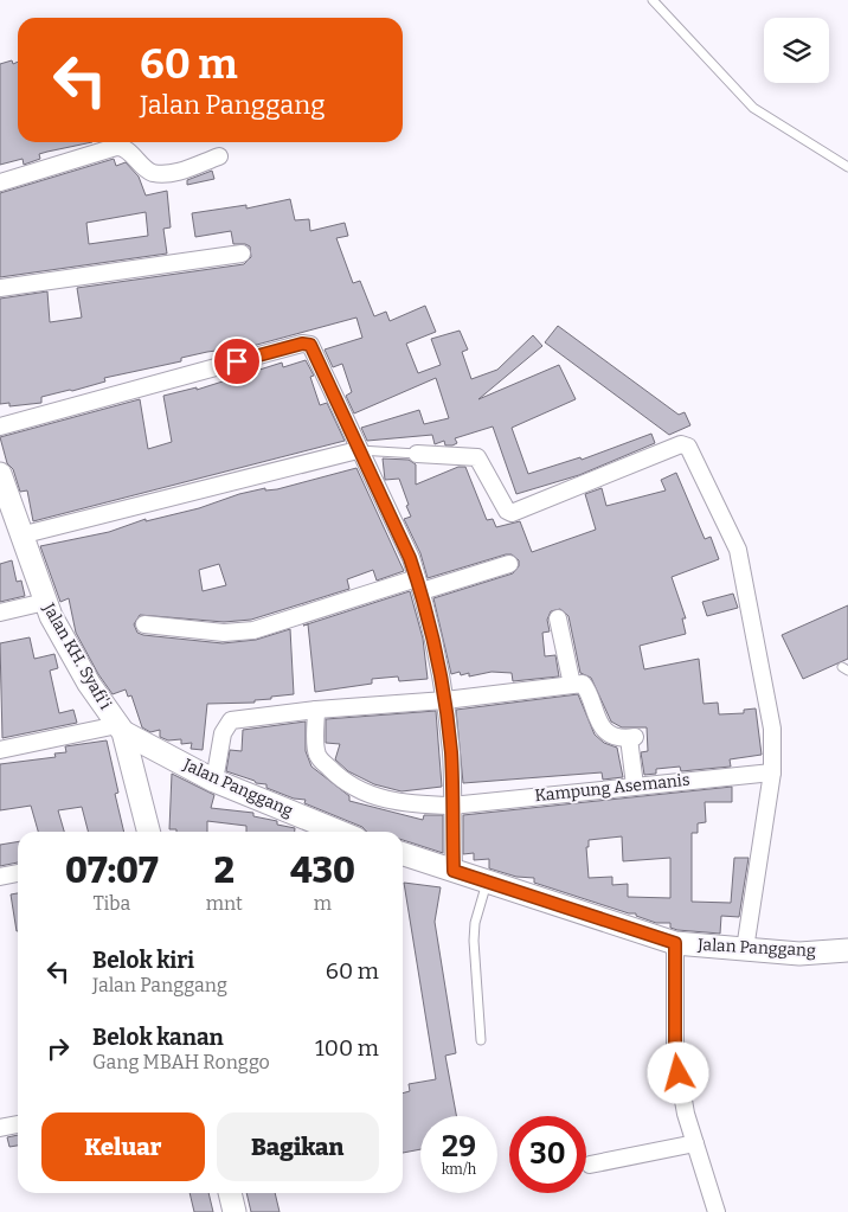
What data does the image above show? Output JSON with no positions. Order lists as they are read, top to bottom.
{
  "streets": {
    "main road": ["Jalan KH. Syafi'i", "Jalan Panggang"],
    "street": ["Kampung Asemanis"]
  },
  "crossings": [
    ["Jalan KH. Syafi'i", "Jalan Panggang"]
  ],
  "page": {
    "turn": ["60 m", "Jalan Panggang"],
    "eta": [
      "07:07",
      "Tiba",
      "2",
      "mnt",
      "430",
      "m"
    ],
    "list": [
      {
        "name": "Belok kiri",
        "note": "Jalan Panggang",
        "value": "60 m"
      },
      {
        "name": "Belok kanan",
        "note": "Gang MBAH Ronggo",
        "value": "100 m"
      }
    ],
    "buttons": ["Keluar", "Bagikan"],
    "speed": "29 km/h",
    "limit": "30"
  }
}
